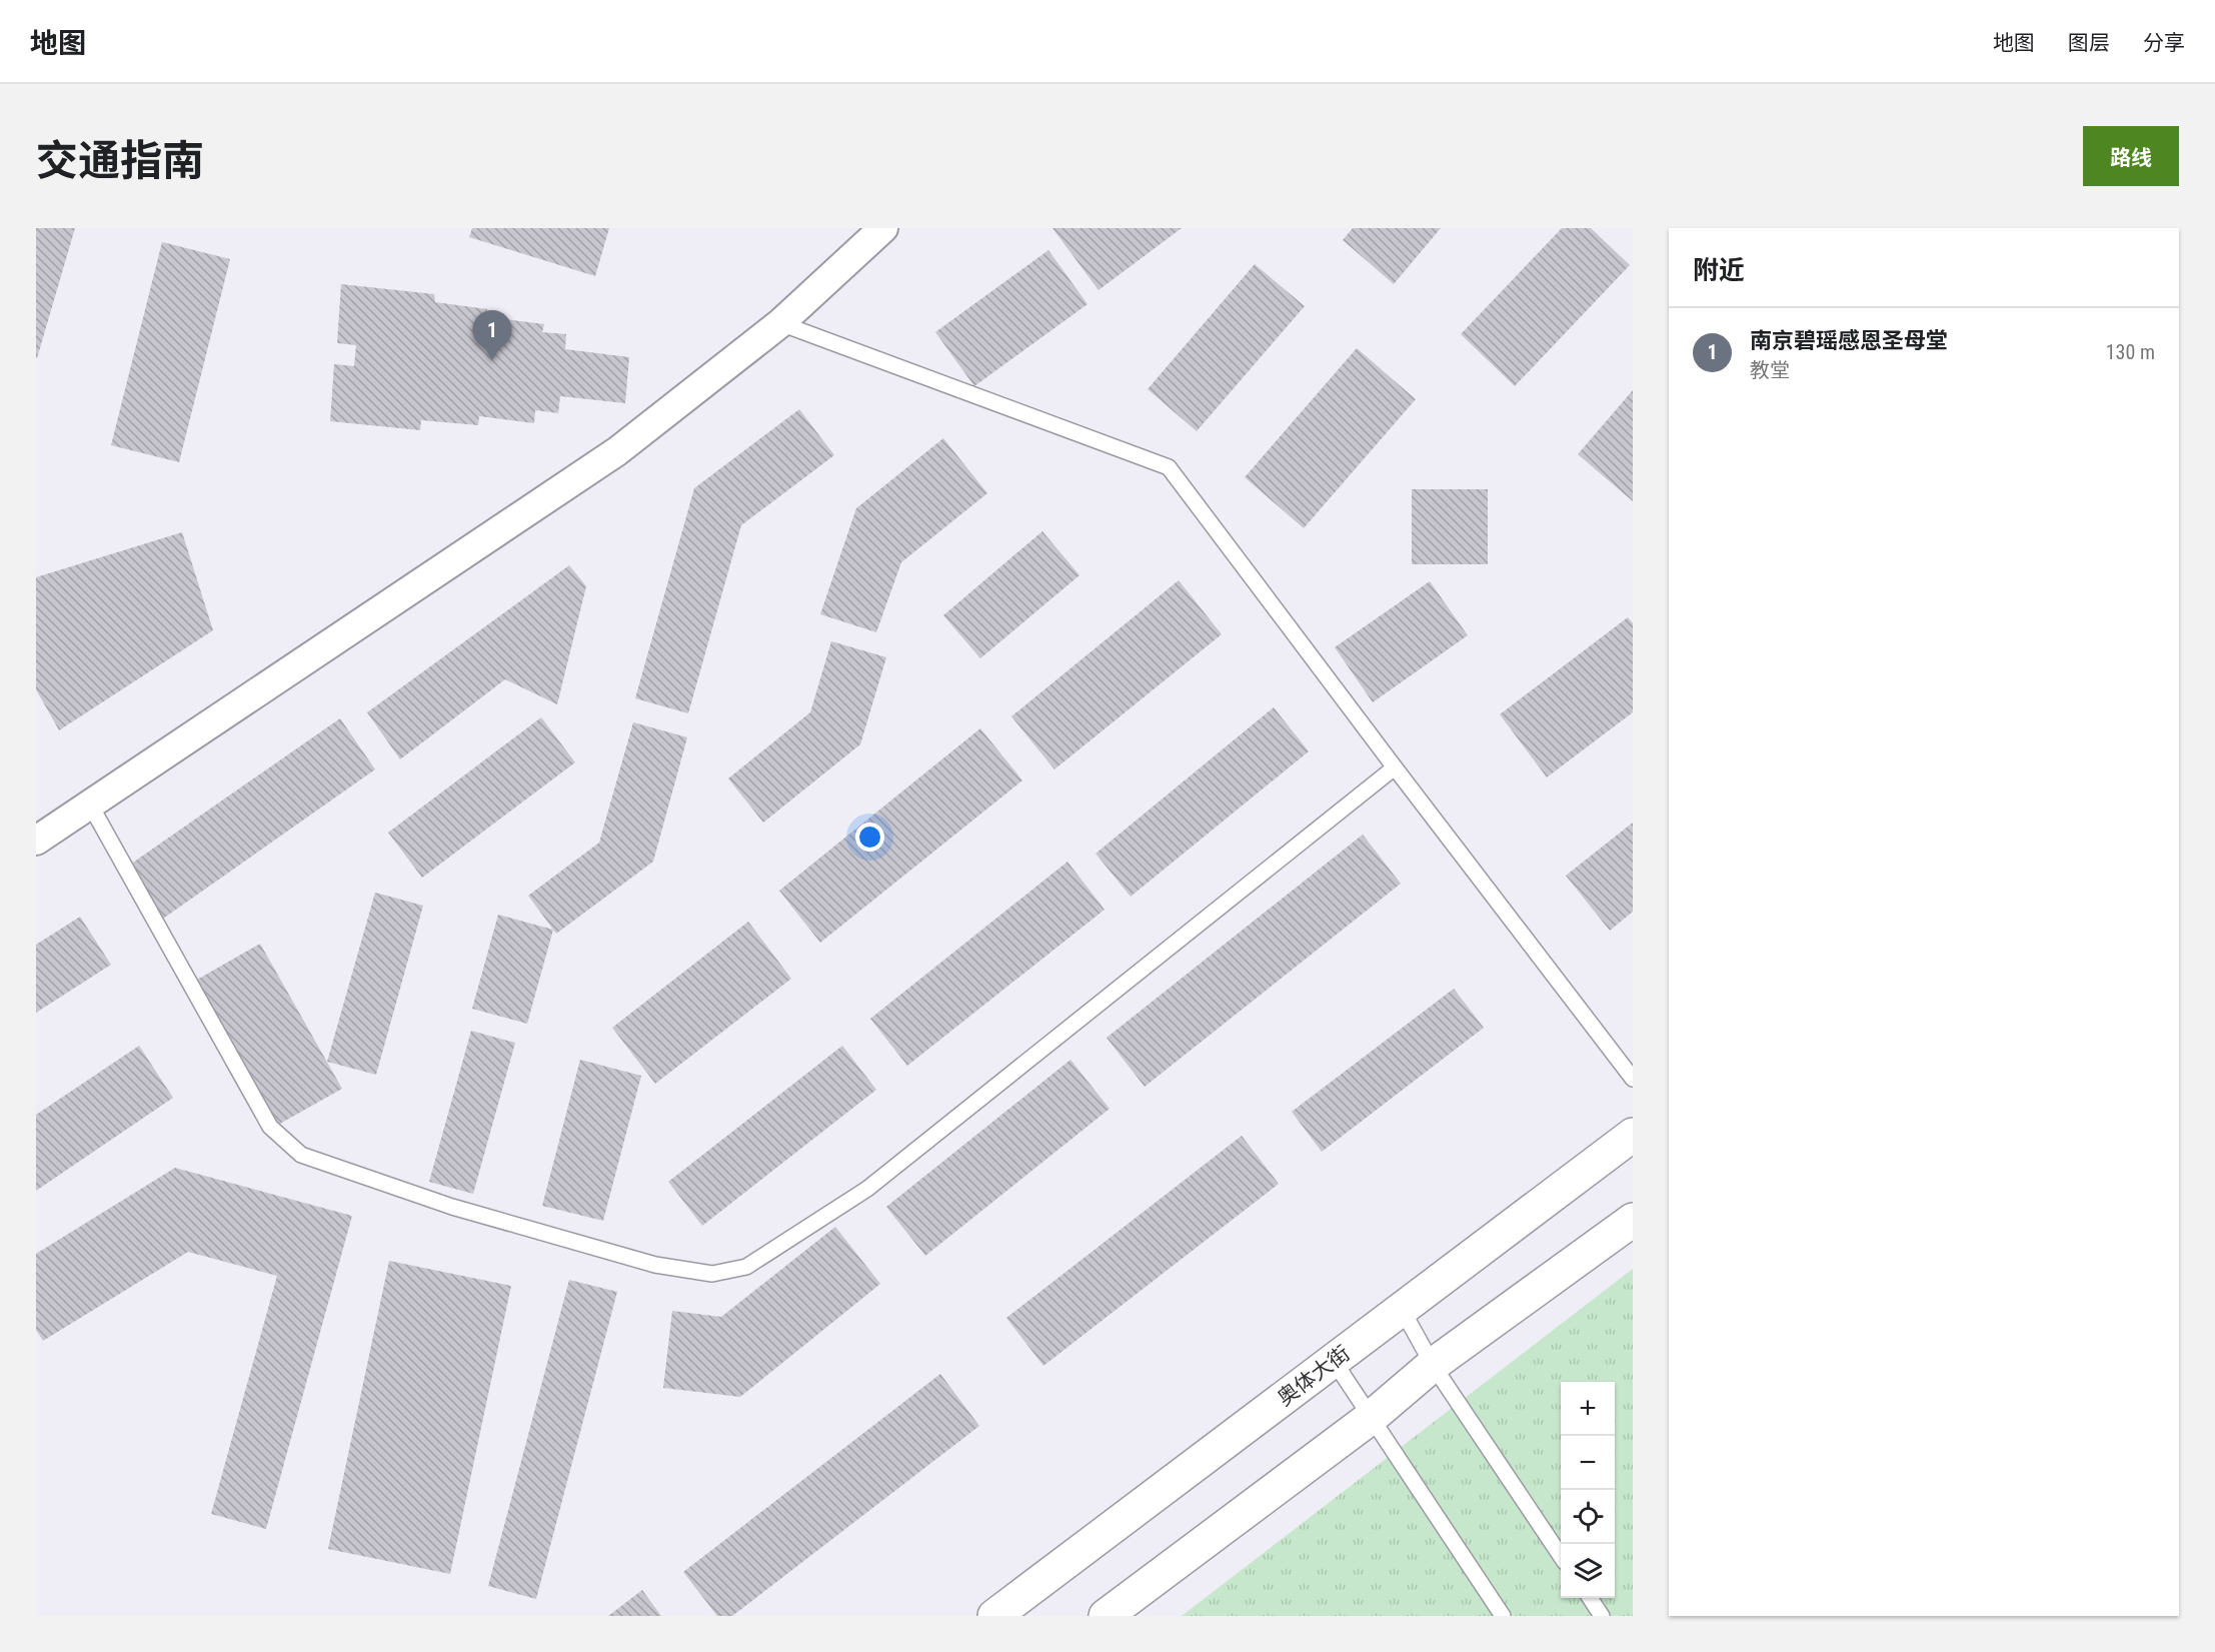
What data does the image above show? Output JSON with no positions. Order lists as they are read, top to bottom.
{
  "streets": {
    "main road": ["奥体大街"]
  },
  "page": {
    "header": "地图",
    "nav": ["地图", "图层", "分享"],
    "title": "交通指南",
    "buttons": "路线",
    "heading": "附近",
    "list": [
      {
        "mark": "1",
        "name": "南京碧瑶感恩圣母堂",
        "note": "教堂",
        "value": "130 m"
      }
    ],
    "pins": "1",
    "map_buttons": ["+", "−"]
  }
}
